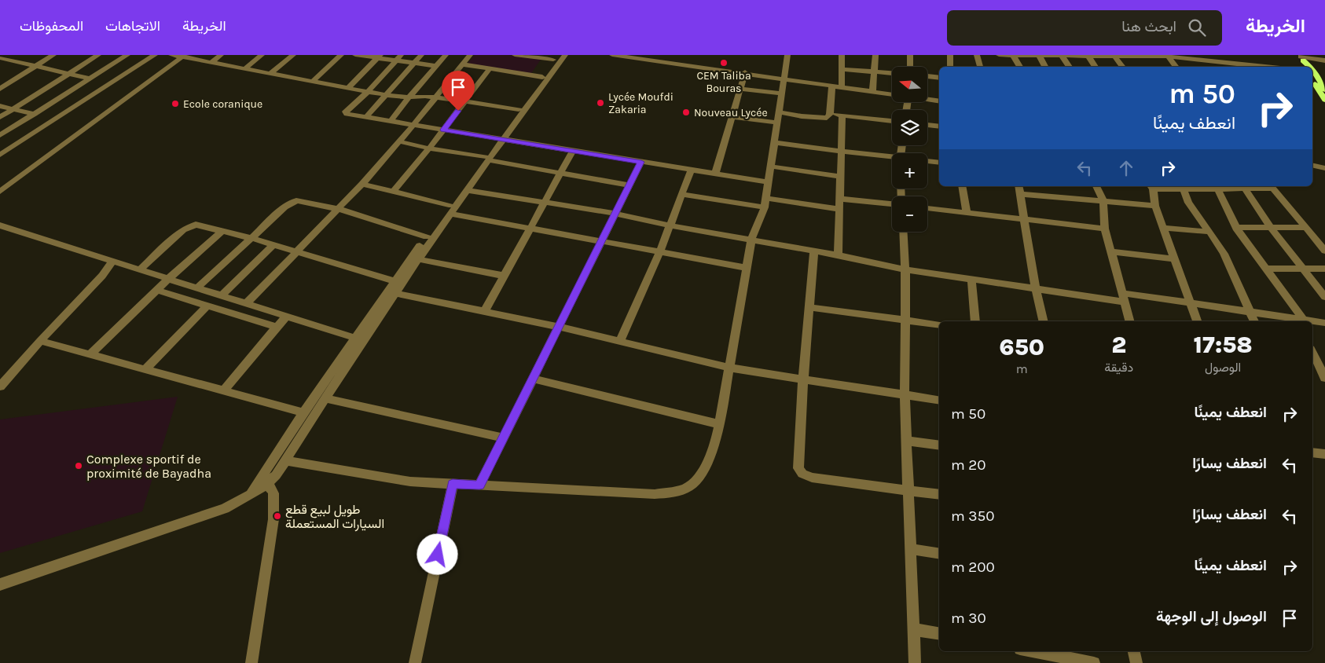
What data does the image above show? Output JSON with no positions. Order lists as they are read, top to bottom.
{
  "places": [
    "CEM Taliba Bouras",
    "Lycée Moufdi Zakaria",
    "Ecole coranique",
    "Nouveau Lycée",
    "Complexe sportif de proximité de Bayadha",
    "طويل لبيع قطع السيارات المستعملة"
  ],
  "north": "left",
  "page": {
    "header": "الخريطة",
    "search": "ابحث هنا",
    "nav": ["الخريطة", "الاتجاهات", "المحفوظات"],
    "map_buttons": ["+", "−"],
    "turn": ["50 m", "انعطف يمينًا"],
    "eta": [
      "17:58",
      "الوصول",
      "2",
      "دقيقة",
      "650",
      "m"
    ],
    "list": [
      {
        "name": "انعطف يمينًا",
        "value": "50 m"
      },
      {
        "name": "انعطف يسارًا",
        "value": "20 m"
      },
      {
        "name": "انعطف يسارًا",
        "value": "350 m"
      },
      {
        "name": "انعطف يمينًا",
        "value": "200 m"
      },
      {
        "name": "الوصول إلى الوجهة",
        "value": "30 m"
      }
    ]
  }
}
